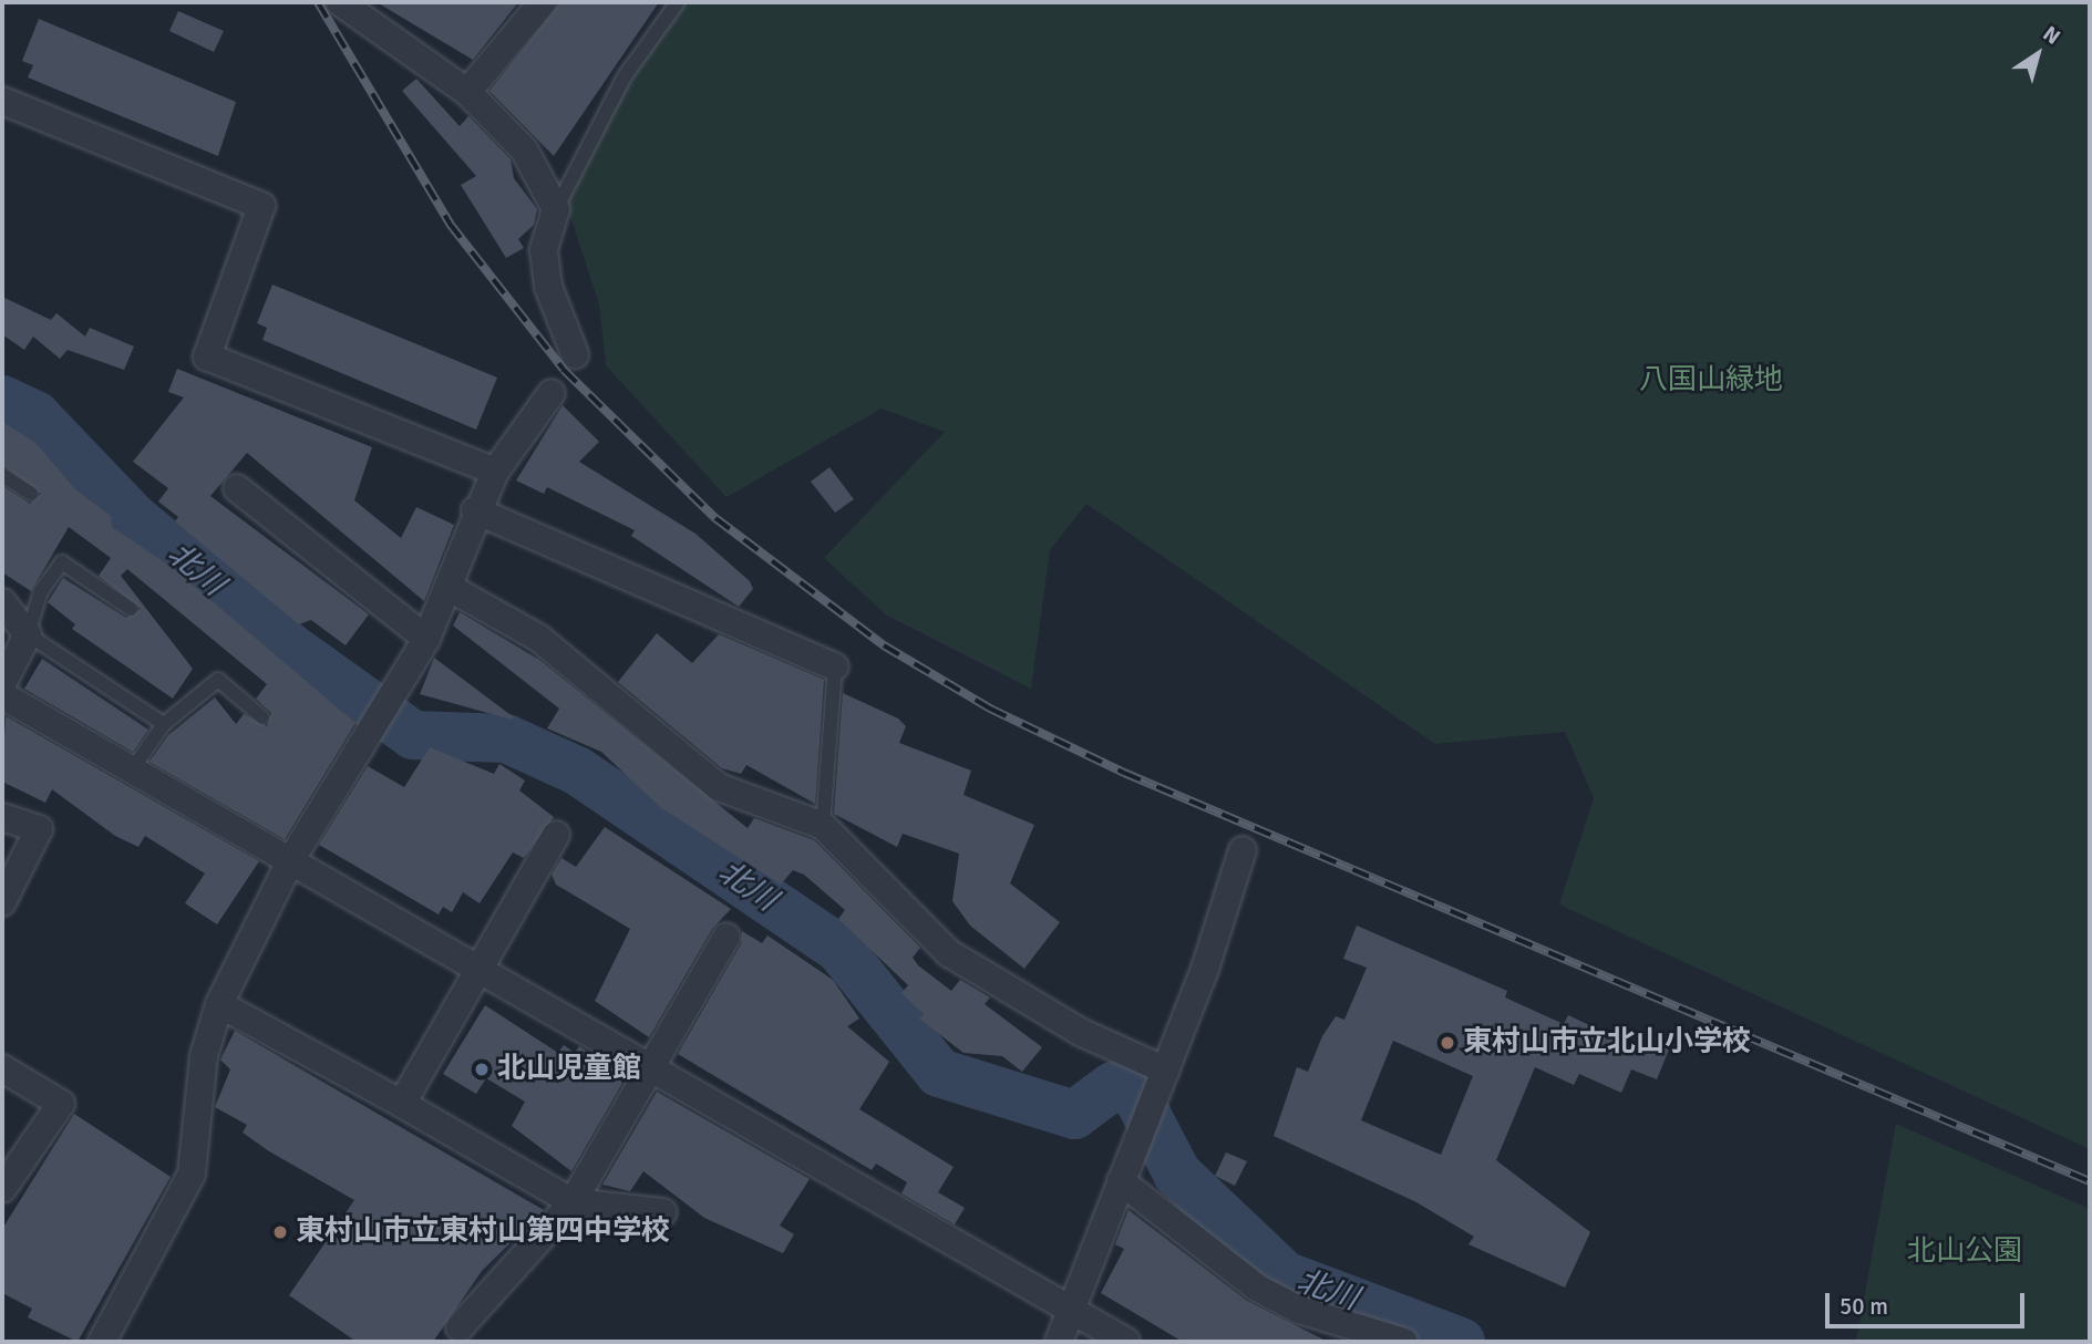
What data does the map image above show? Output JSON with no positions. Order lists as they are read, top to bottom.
{
  "water": ["北川"],
  "parks": ["八国山緑地", "北山公園"],
  "places": ["東村山市立北山小学校", "北山児童館", "東村山市立東村山第四中学校"],
  "scale_bar": "50 m",
  "north": "top right"
}
